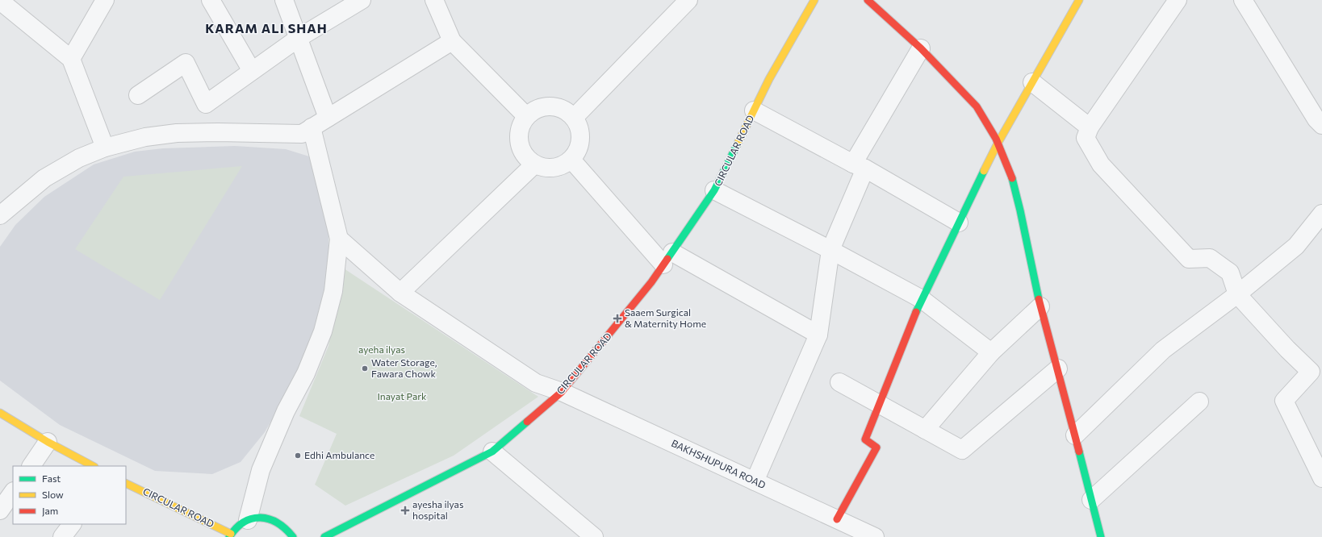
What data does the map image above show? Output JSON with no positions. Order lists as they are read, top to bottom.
{
  "streets": {
    "street": ["CIRCULAR ROAD", "BAKHSHUPURA ROAD"]
  },
  "crossings": [
    ["CIRCULAR ROAD", "BAKHSHUPURA ROAD"]
  ],
  "districts": ["KARAM ALI SHAH"],
  "parks": ["ayeha ilyas", "Inayat Park"],
  "places": {
    "health": ["Saaem Surgical & Maternity Home", "ayesha ilyas hospital"],
    "other": ["Water Storage, Fawara Chowk", "Edhi Ambulance"]
  },
  "legend": ["Fast", "Slow", "Jam"]
}
